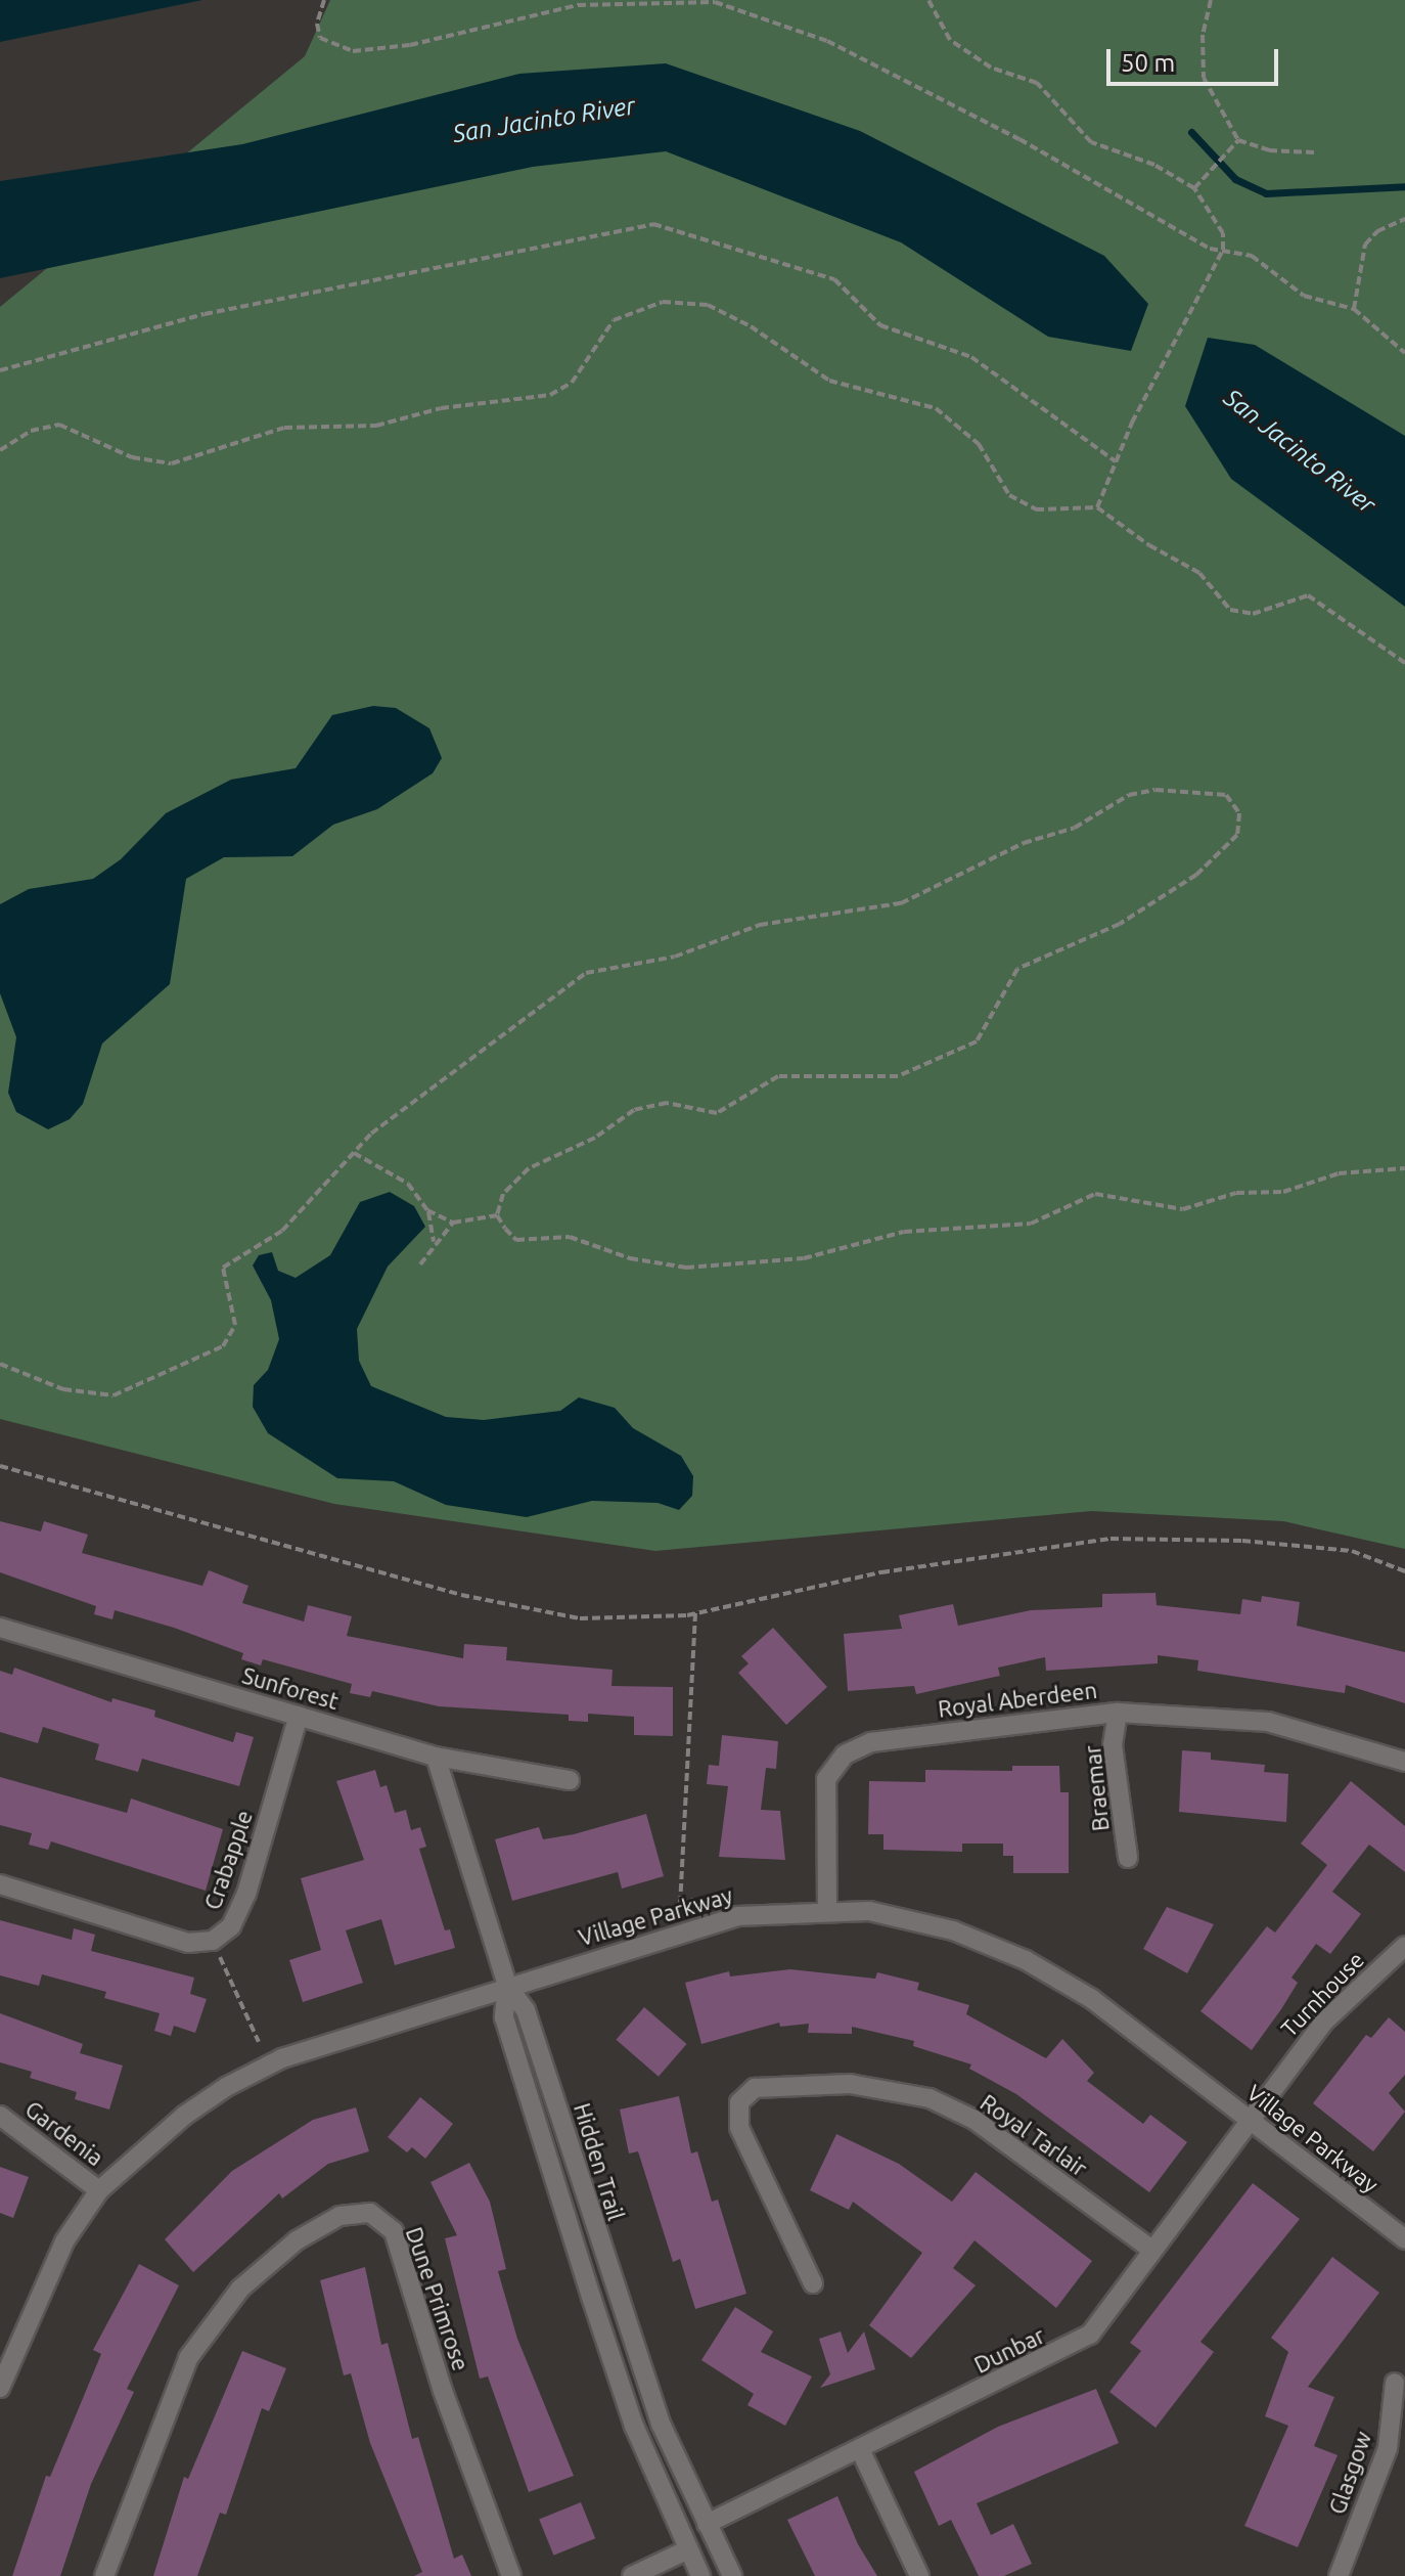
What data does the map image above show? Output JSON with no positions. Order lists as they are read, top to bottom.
{
  "streets": {
    "street": [
      "Sunforest",
      "Royal Aberdeen",
      "Braemar",
      "Crabapple",
      "Village Parkway",
      "Turnhouse",
      "Gardenia",
      "Royal Tarlair",
      "Hidden Trail",
      "Dune Primrose",
      "Dunbar",
      "Glasgow"
    ]
  },
  "crossings": [
    ["Sunforest", "Crabapple"],
    ["Sunforest", "Hidden Trail"],
    ["Royal Aberdeen", "Braemar"],
    ["Royal Aberdeen", "Village Parkway"],
    ["Village Parkway", "Turnhouse"],
    ["Village Parkway", "Gardenia"],
    ["Village Parkway", "Hidden Trail"],
    ["Village Parkway", "Dunbar"],
    ["Turnhouse", "Dunbar"],
    ["Royal Tarlair", "Dunbar"],
    ["Hidden Trail", "Dunbar"]
  ],
  "water": ["San Jacinto River"],
  "scale_bar": "50 m"
}
